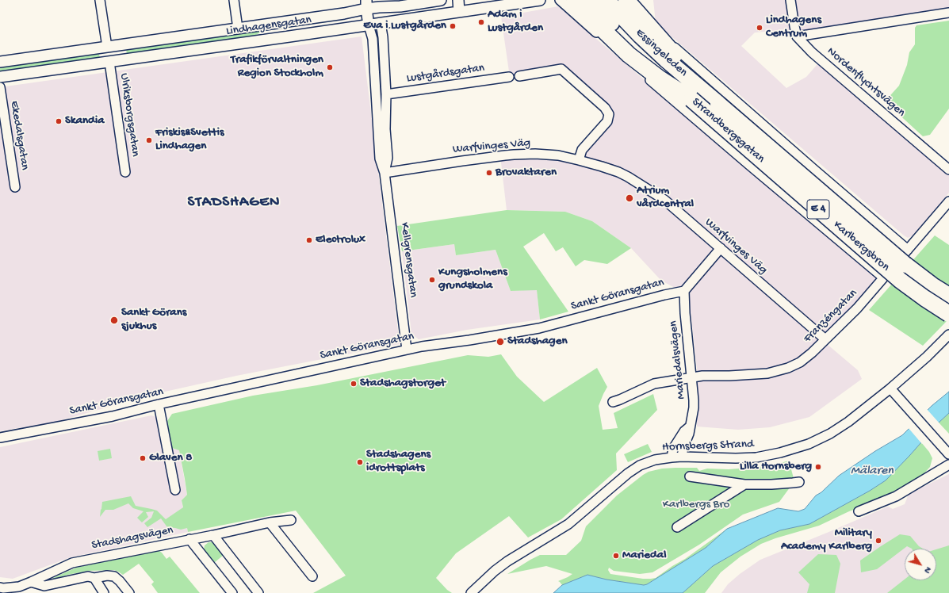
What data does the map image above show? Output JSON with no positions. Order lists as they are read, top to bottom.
{
  "streets": {
    "highway": ["Essingeleden", "E 4", "Karlbergsbron"],
    "street": [
      "Lindhagensgatan",
      "Lustgårdsgatan",
      "Nordenflychtsvägen",
      "Ulriksborgsgatan",
      "Strandbergsgatan",
      "Ekedalsgatan",
      "Warfvinges Väg",
      "Kellgrensgatan",
      "Sankt Göransgatan",
      "Franzéngatan",
      "Mariedalsvägen",
      "Hornsbergs Strand",
      "Stadshagsvägen"
    ]
  },
  "crossings": [
    ["Lindhagensgatan", "Ulriksborgsgatan"],
    ["Lindhagensgatan", "Kellgrensgatan"],
    ["Essingeleden", "Karlbergsbron"],
    ["Lustgårdsgatan", "Kellgrensgatan"],
    ["Strandbergsgatan", "Franzéngatan"],
    ["Warfvinges Väg", "Kellgrensgatan"],
    ["Warfvinges Väg", "Franzéngatan"],
    ["Kellgrensgatan", "Sankt Göransgatan"],
    ["Sankt Göransgatan", "Mariedalsvägen"],
    ["Franzéngatan", "Mariedalsvägen"],
    ["Mariedalsvägen", "Hornsbergs Strand"]
  ],
  "districts": ["STADSHAGEN"],
  "water": ["Mälaren"],
  "parks": ["Karlbergs Bro"],
  "places": [
    "Adam i Lustgården",
    "Eva i Lustgården",
    "Lindhagens Centrum",
    "Trafikförvaltningen Region Stockholm",
    "Skandia",
    "Friskis&Svettis Lindhagen",
    "Brovaktaren",
    "Atrium vårdcentral",
    "Electrolux",
    "Kungsholmens grundskola",
    "Sankt Görans sjukhus",
    "Stadshagen",
    "Stadshagstorget",
    "Glaven 8",
    "Stadshagens idrottsplats",
    "Lilla Hornsberg",
    "Military Academy Karlberg",
    "Mariedal"
  ],
  "north": "bottom right"
}
